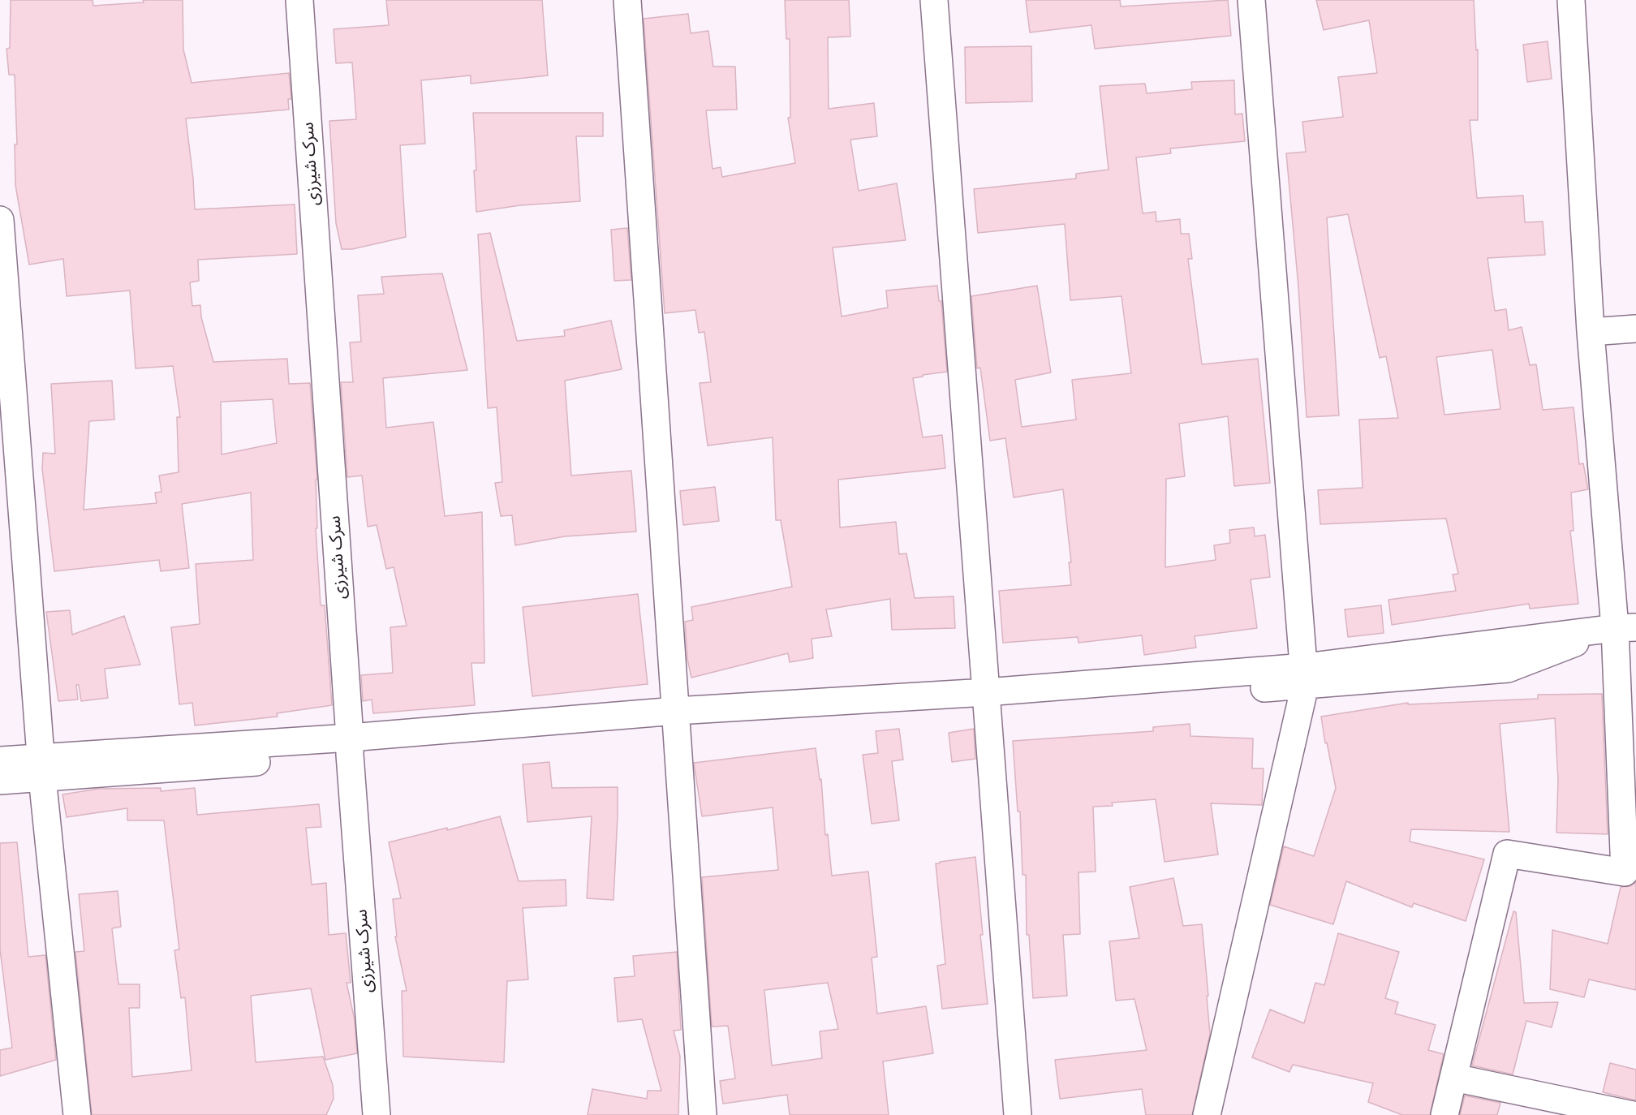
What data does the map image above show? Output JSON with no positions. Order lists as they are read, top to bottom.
{
  "streets": {
    "street": ["سرک شیرزی"]
  }
}
